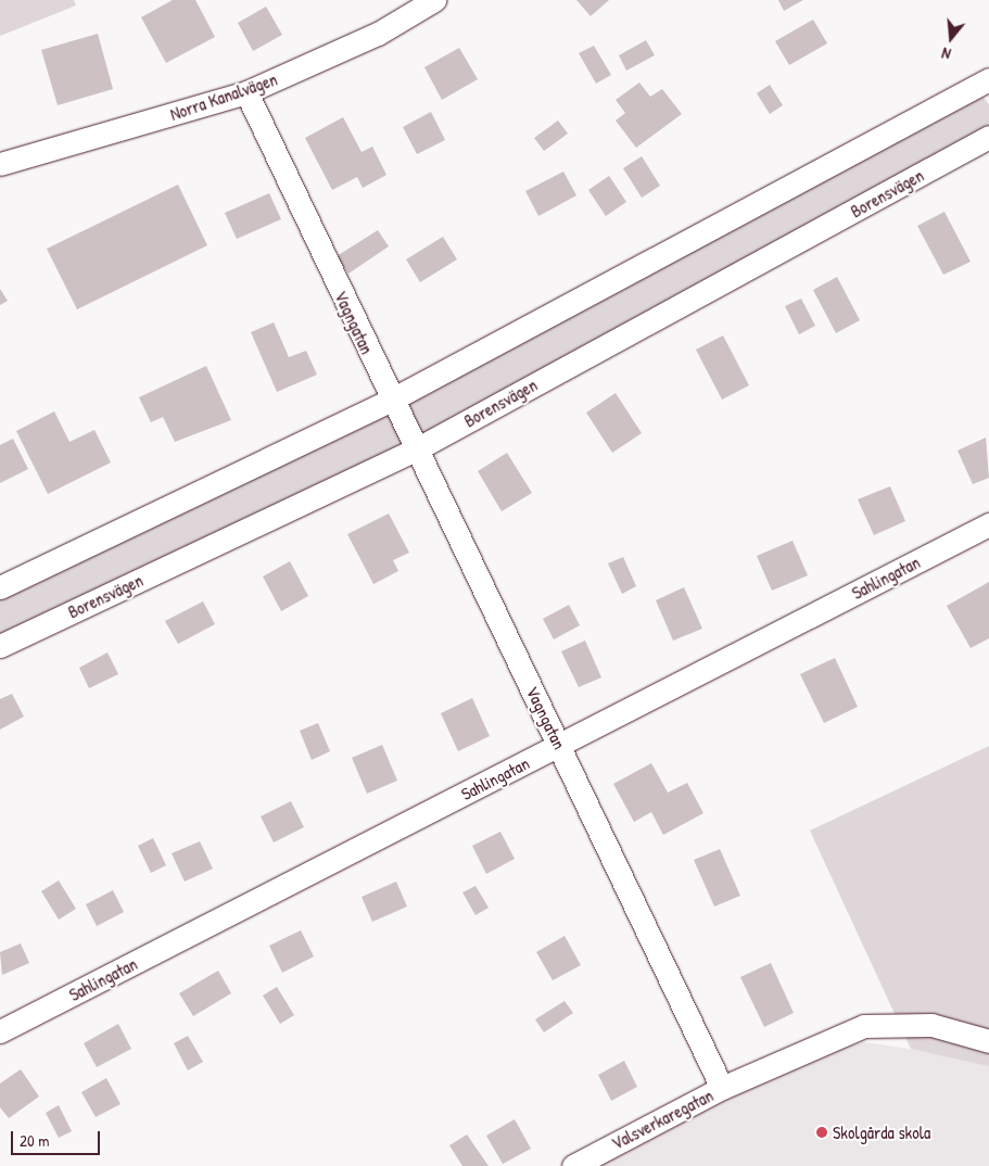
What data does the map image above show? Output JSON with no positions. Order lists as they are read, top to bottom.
{
  "streets": {
    "street": [
      "Norra Kanalvägen",
      "Borensvägen",
      "Vagngatan",
      "Sahlingatan",
      "Valsverkaregatan"
    ]
  },
  "crossings": [
    ["Norra Kanalvägen", "Vagngatan"],
    ["Borensvägen", "Vagngatan"],
    ["Vagngatan", "Sahlingatan"],
    ["Vagngatan", "Valsverkaregatan"]
  ],
  "places": ["Skolgårda skola"],
  "scale_bar": "20 m",
  "north": "bottom"
}
